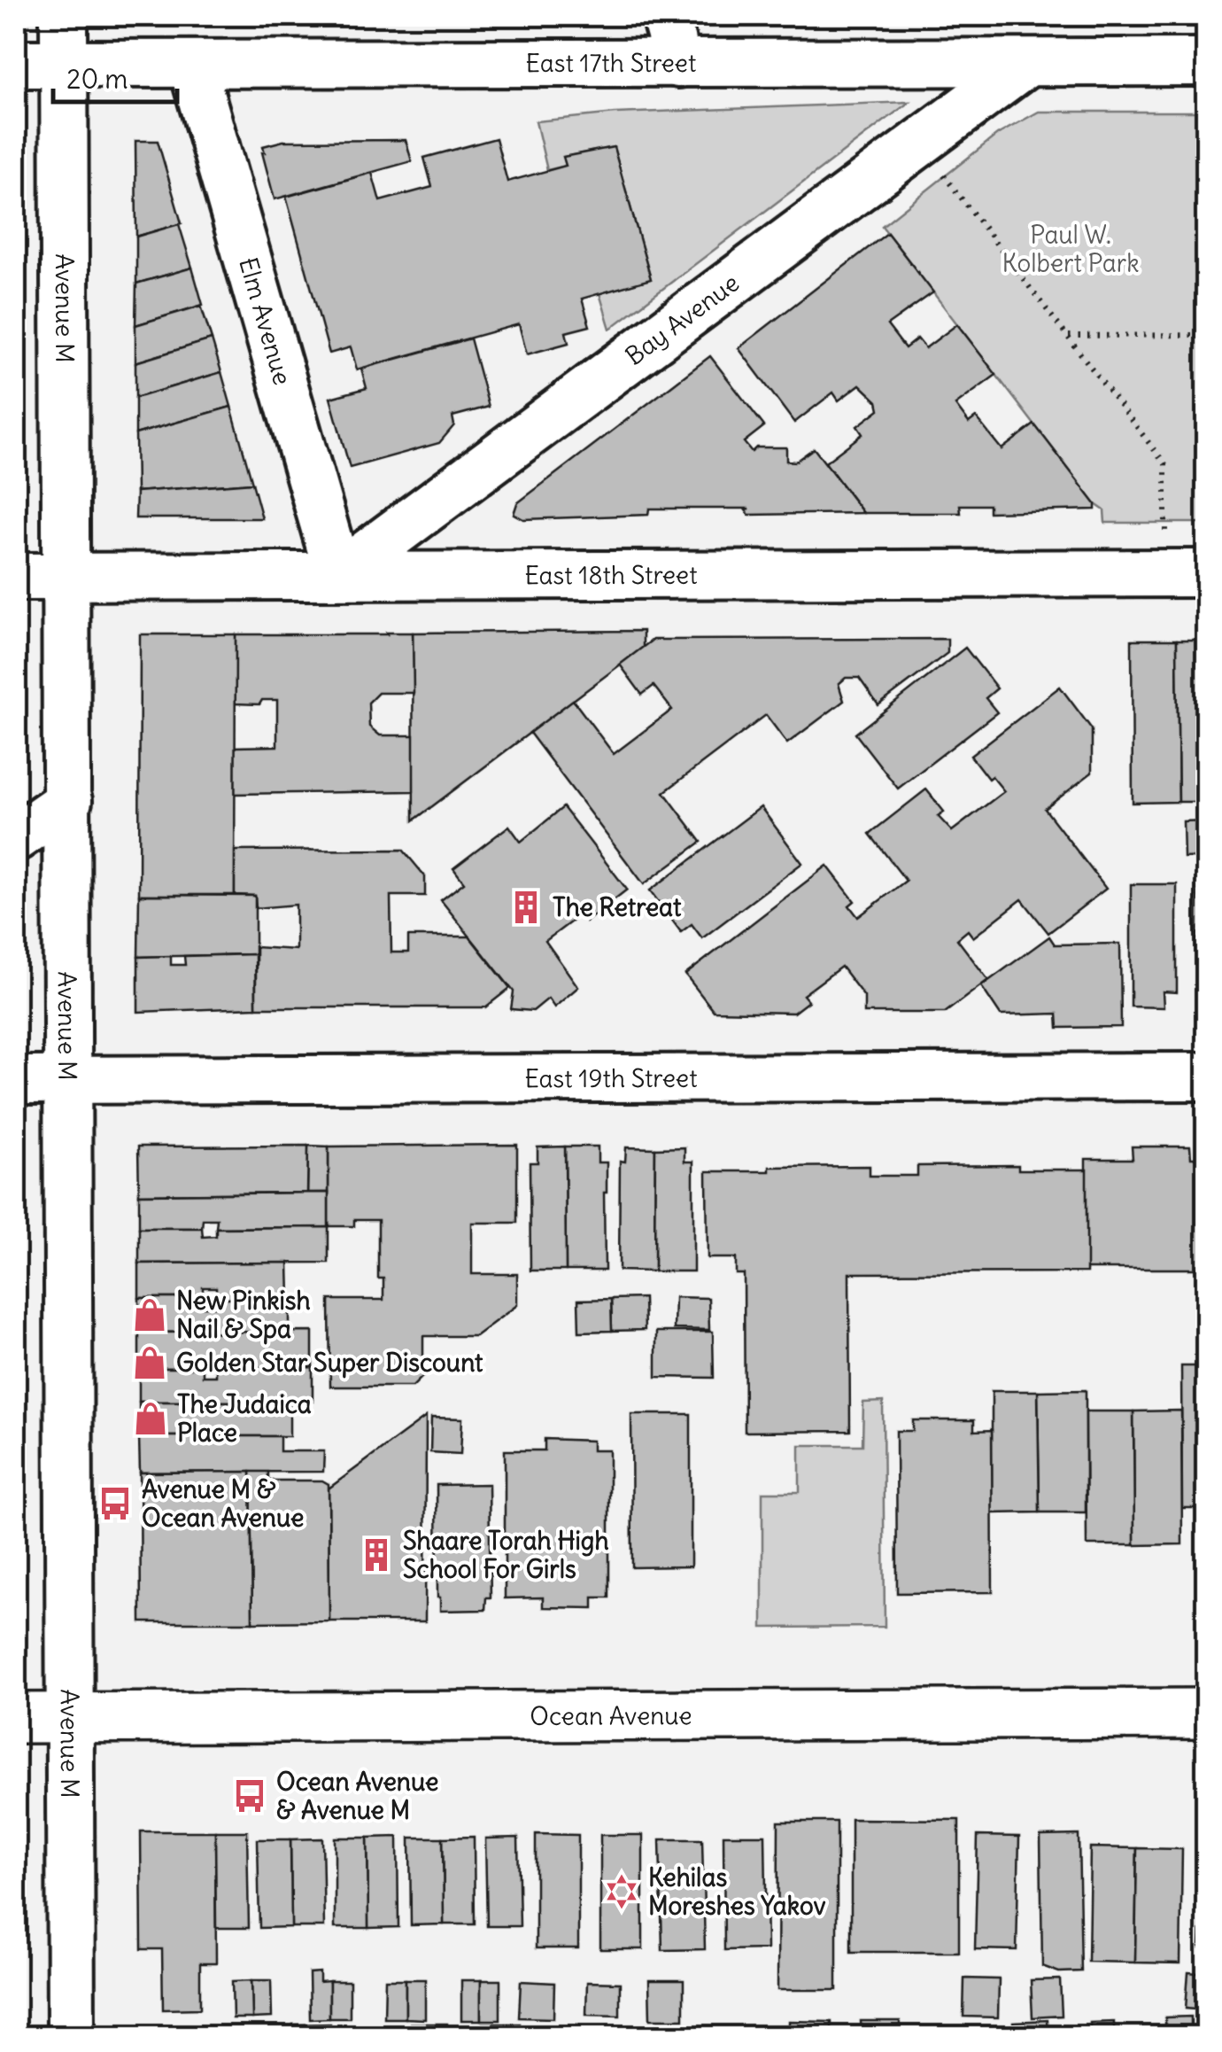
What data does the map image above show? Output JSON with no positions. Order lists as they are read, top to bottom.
{
  "streets": {
    "main road": ["Ocean Avenue"],
    "street": [
      "East 17th Street",
      "Avenue M",
      "Bay Avenue",
      "Elm Avenue",
      "East 18th Street",
      "East 19th Street"
    ]
  },
  "crossings": [
    ["East 17th Street", "Avenue M"],
    ["East 17th Street", "Bay Avenue"],
    ["East 17th Street", "Elm Avenue"],
    ["Avenue M", "East 18th Street"],
    ["Avenue M", "East 19th Street"],
    ["Avenue M", "Ocean Avenue"],
    ["Bay Avenue", "Elm Avenue"],
    ["Bay Avenue", "East 18th Street"],
    ["Elm Avenue", "East 18th Street"]
  ],
  "parks": ["Paul W. Kolbert Park"],
  "places": {
    "building": ["The Retreat", "Shaare Torah High School For Girls"],
    "shop": ["New Pinkish Nail & Spa", "Golden Star Super Discount", "The Judaica Place"],
    "bus stop": ["Avenue M & Ocean Avenue", "Ocean Avenue & Avenue M"],
    "synagogue": ["Kehilas Moreshes Yakov"]
  },
  "scale_bar": "20 m"
}
